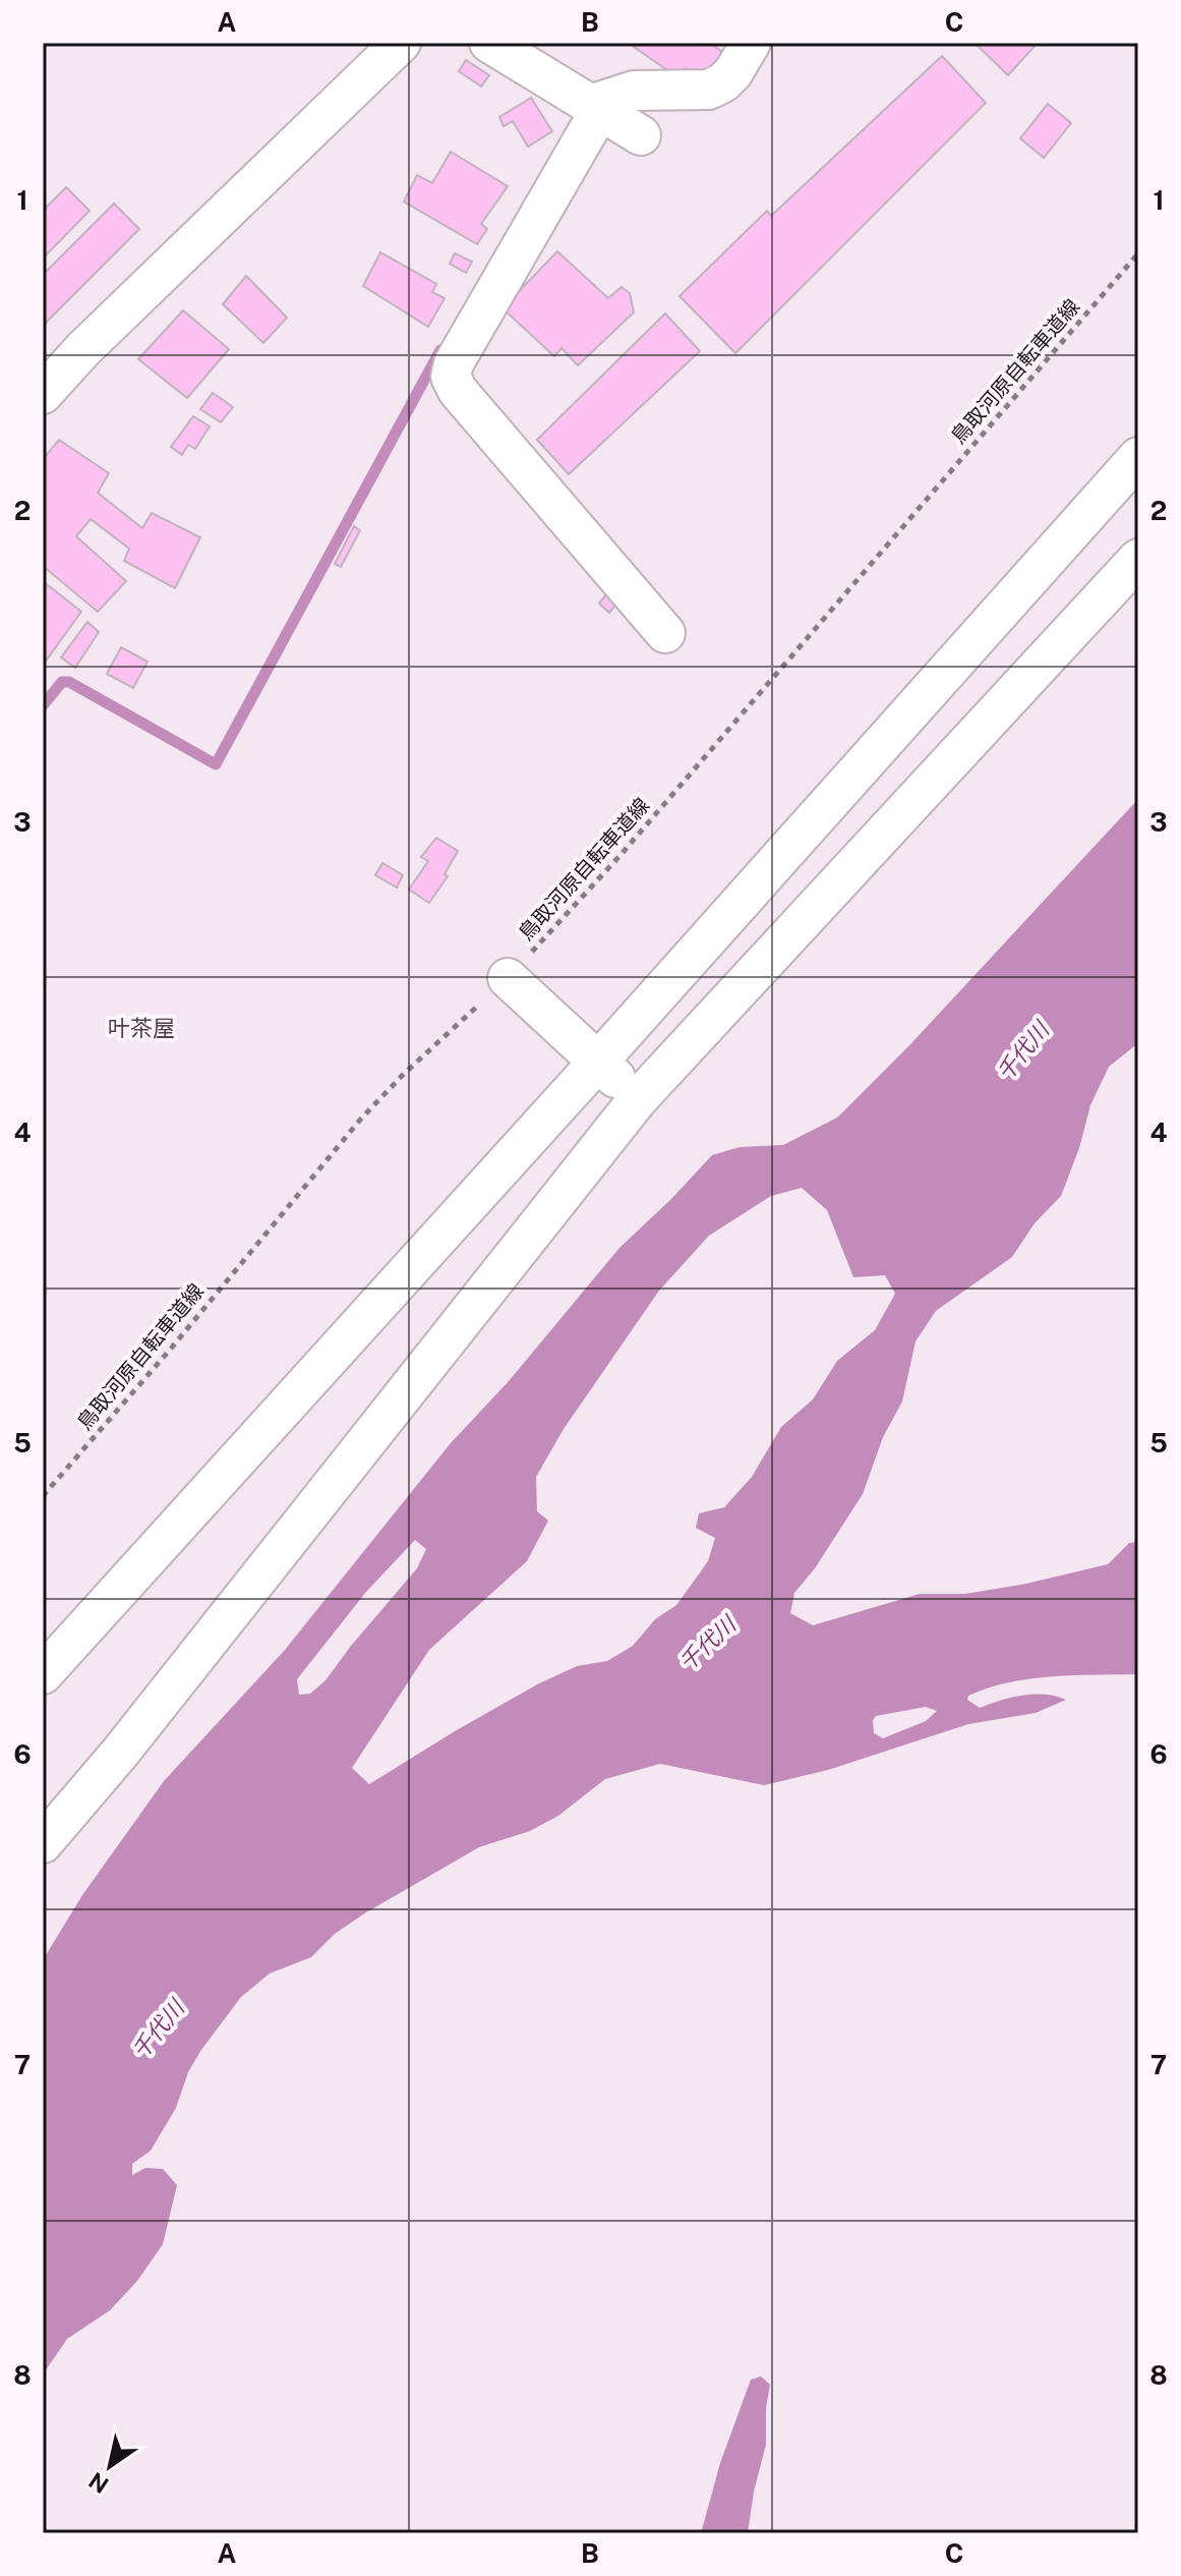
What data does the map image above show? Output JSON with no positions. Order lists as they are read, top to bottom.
{
  "streets": {
    "path": ["鳥取河原自転車道線"]
  },
  "districts": ["叶茶屋"],
  "water": ["千代川"],
  "north": "bottom left",
  "grid": {
    "columns": ["A", "B", "C"],
    "rows": [
      "1",
      "2",
      "3",
      "4",
      "5",
      "6",
      "7",
      "8"
    ]
  }
}
